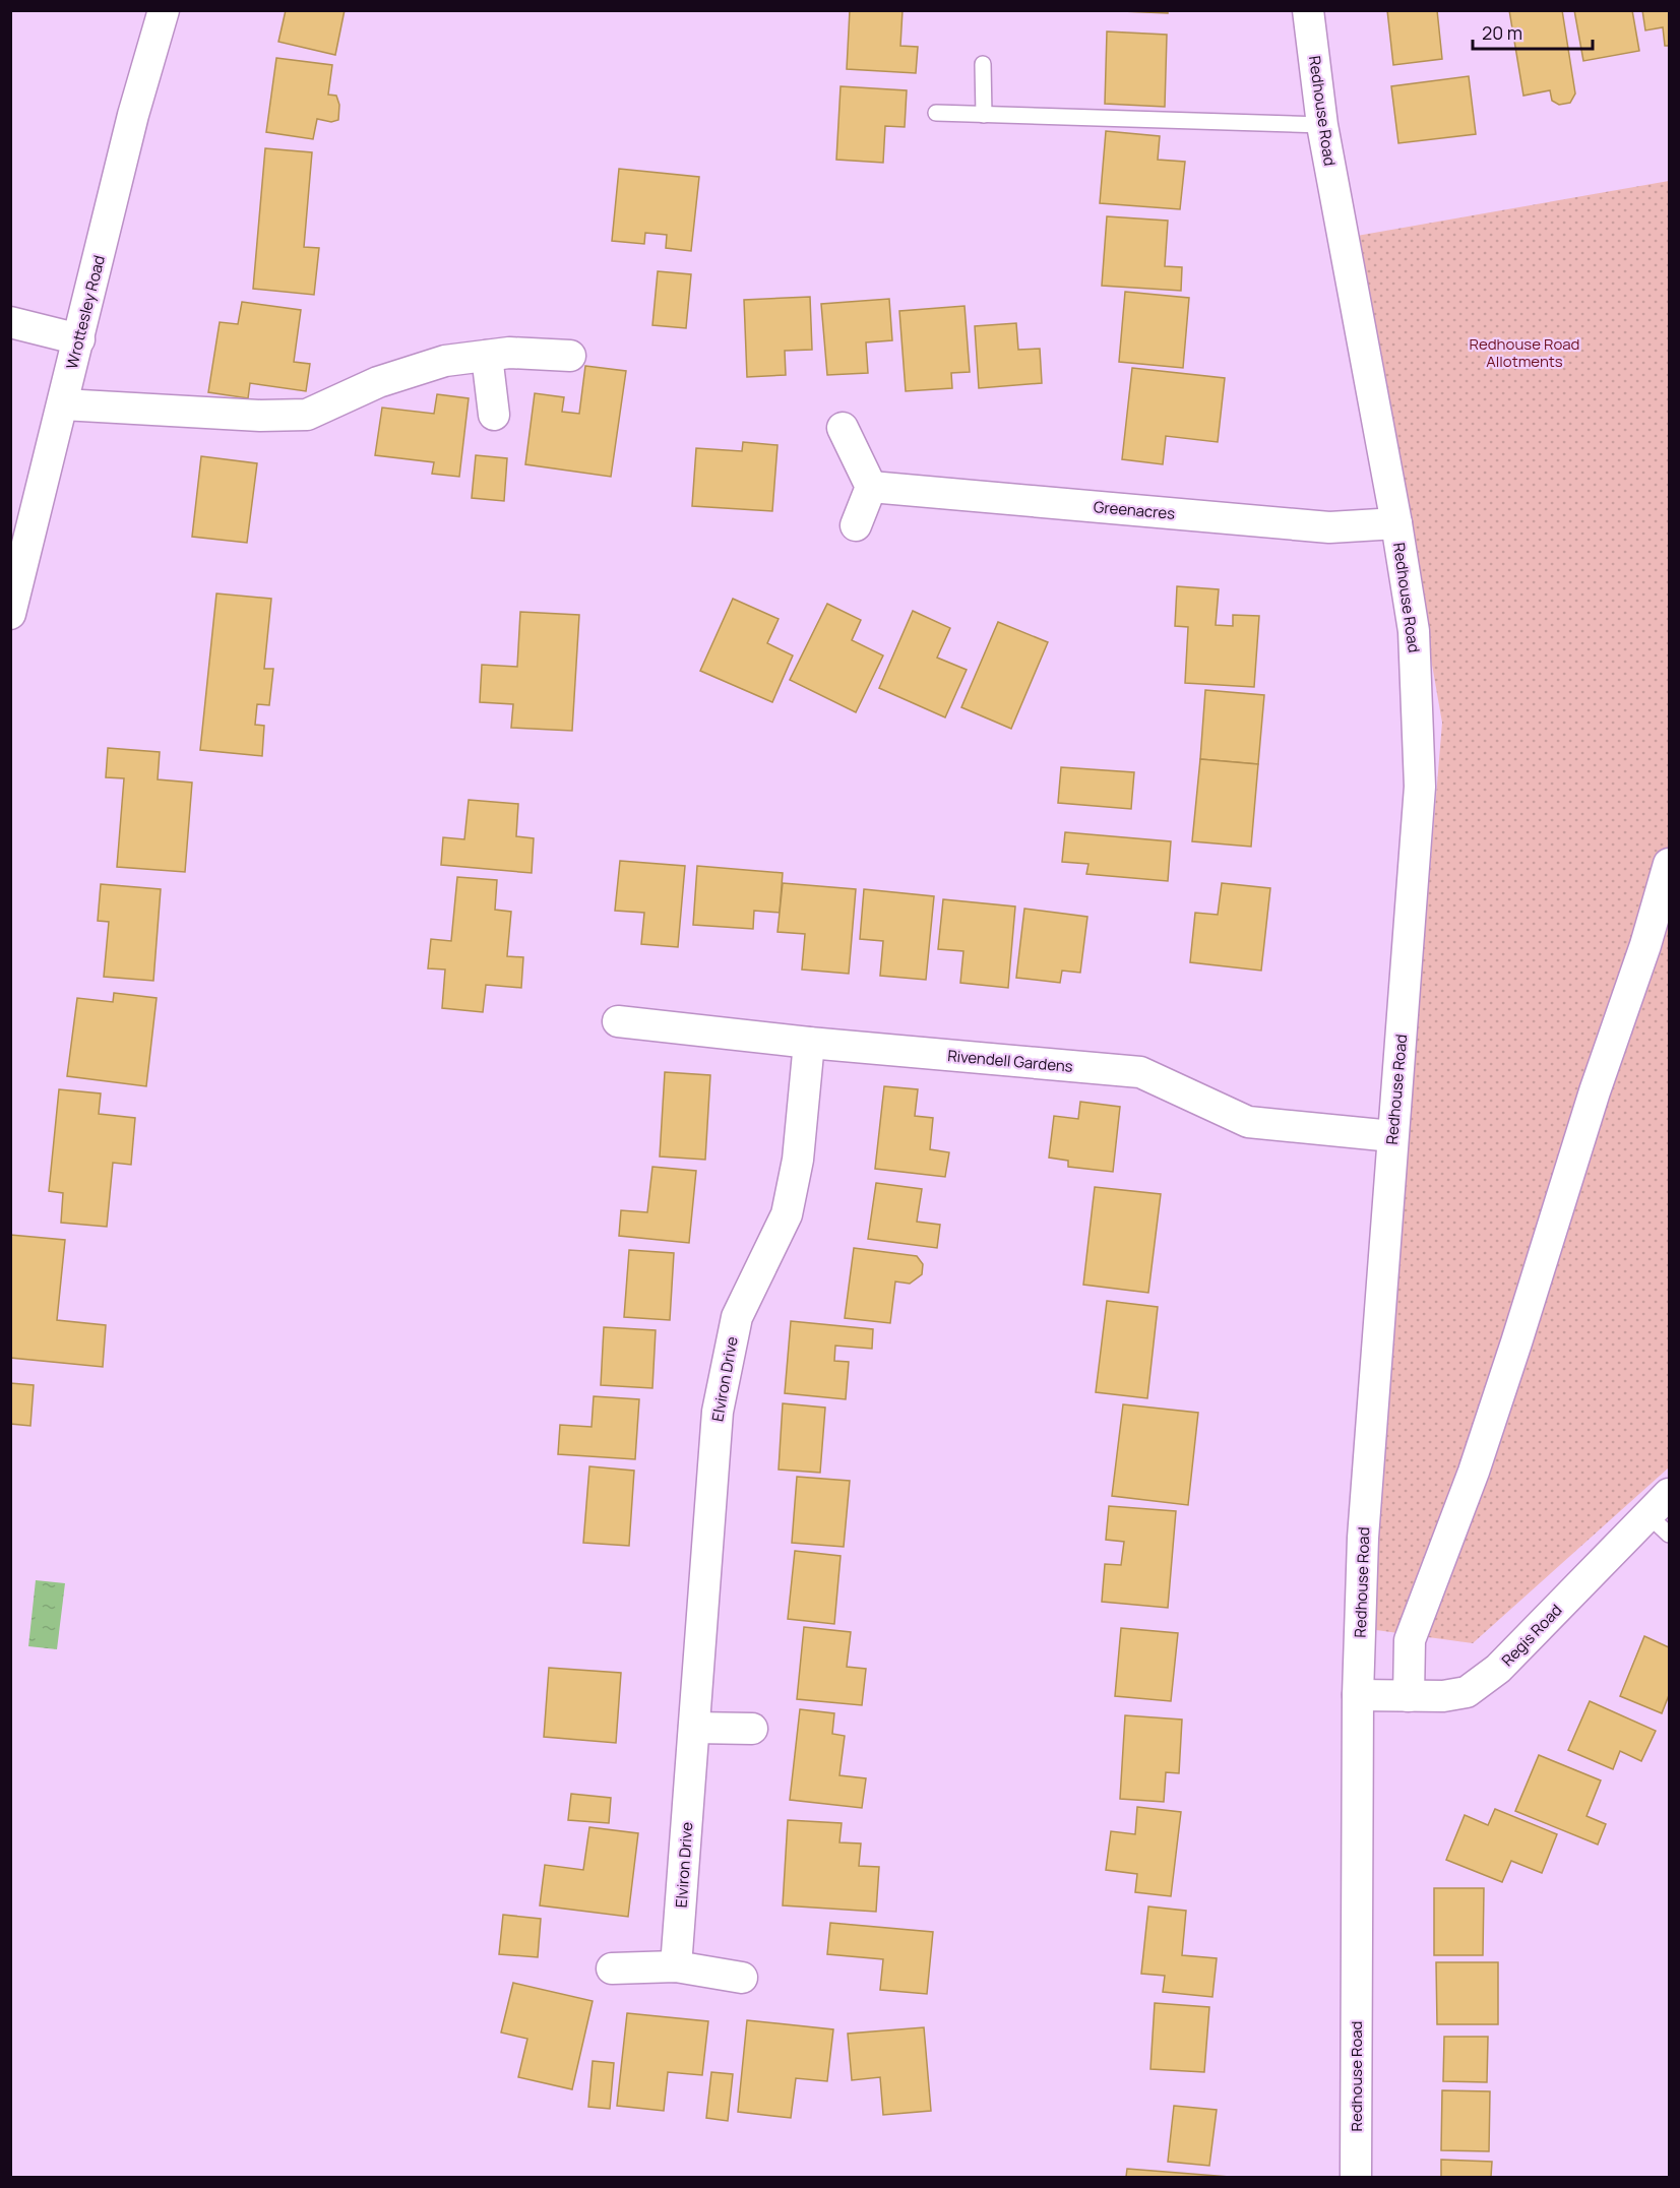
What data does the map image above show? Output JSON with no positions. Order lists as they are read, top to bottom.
{
  "streets": {
    "street": [
      "Redhouse Road",
      "Wrottesley Road",
      "Greenacres",
      "Rivendell Gardens",
      "Elviron Drive",
      "Regis Road"
    ]
  },
  "crossings": [
    ["Redhouse Road", "Greenacres"],
    ["Redhouse Road", "Rivendell Gardens"],
    ["Redhouse Road", "Regis Road"],
    ["Rivendell Gardens", "Elviron Drive"]
  ],
  "parks": ["Redhouse Road Allotments"],
  "scale_bar": "20 m"
}
